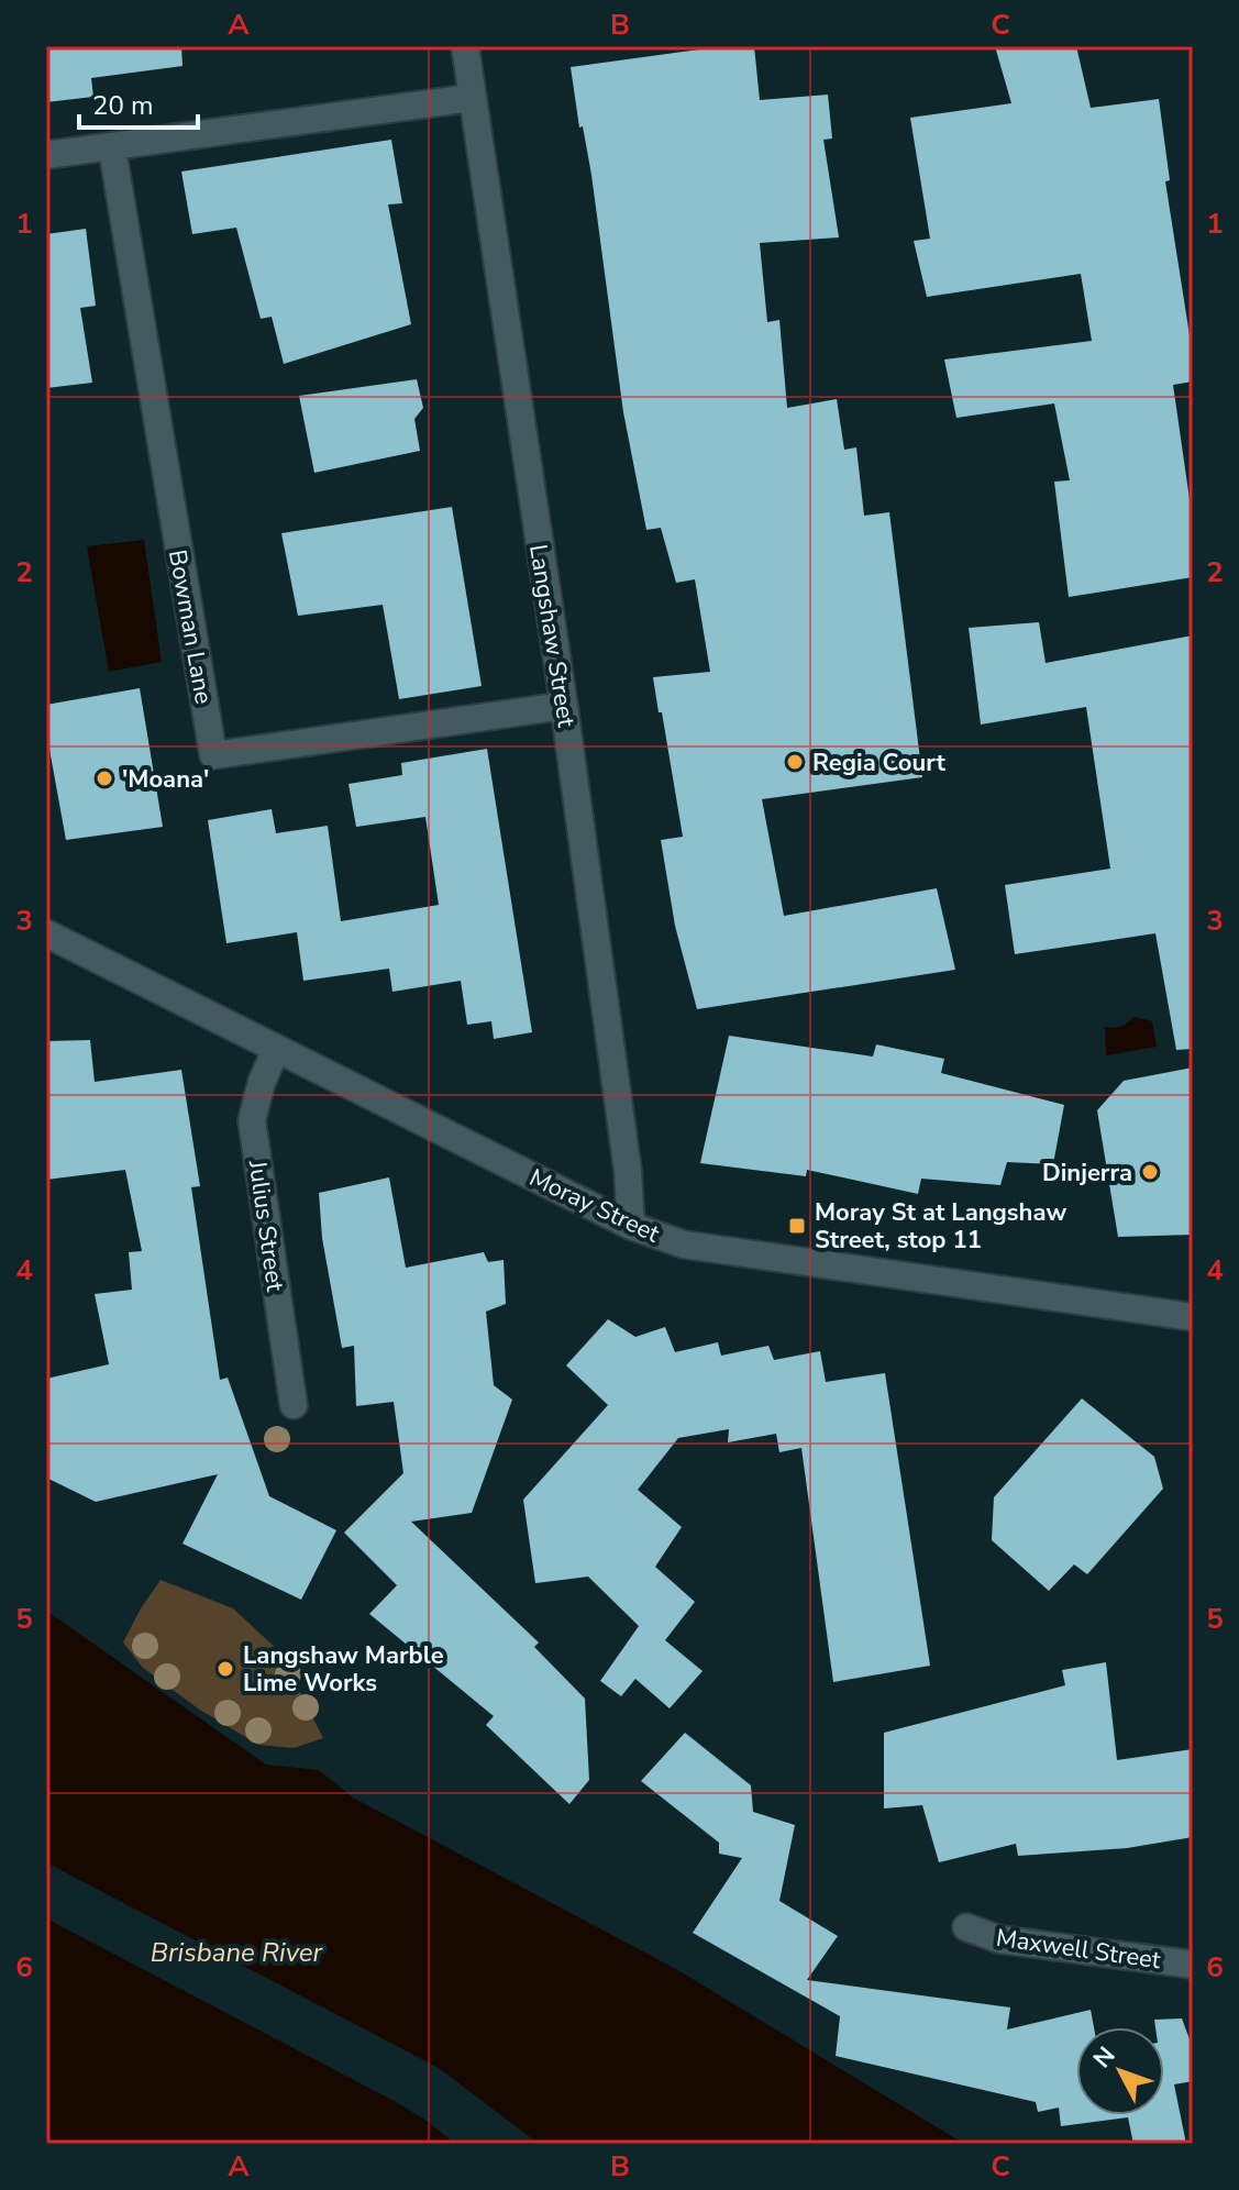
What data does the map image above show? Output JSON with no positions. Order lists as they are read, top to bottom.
{
  "streets": {
    "street": [
      "Bowman Lane",
      "Langshaw Street",
      "Moray Street",
      "Julius Street",
      "Maxwell Street"
    ]
  },
  "crossings": [
    ["Bowman Lane", "Langshaw Street"],
    ["Langshaw Street", "Moray Street"],
    ["Moray Street", "Julius Street"]
  ],
  "water": ["Brisbane River"],
  "places": {
    "other": [
      "Regia Court",
      "'Moana'",
      "Dinjerra",
      "Langshaw Marble Lime Works"
    ],
    "transit": ["Moray St at Langshaw Street, stop 11"]
  },
  "scale_bar": "20 m",
  "north": "top left",
  "grid": {
    "columns": ["A", "B", "C"],
    "rows": [
      "1",
      "2",
      "3",
      "4",
      "5",
      "6"
    ]
  }
}
